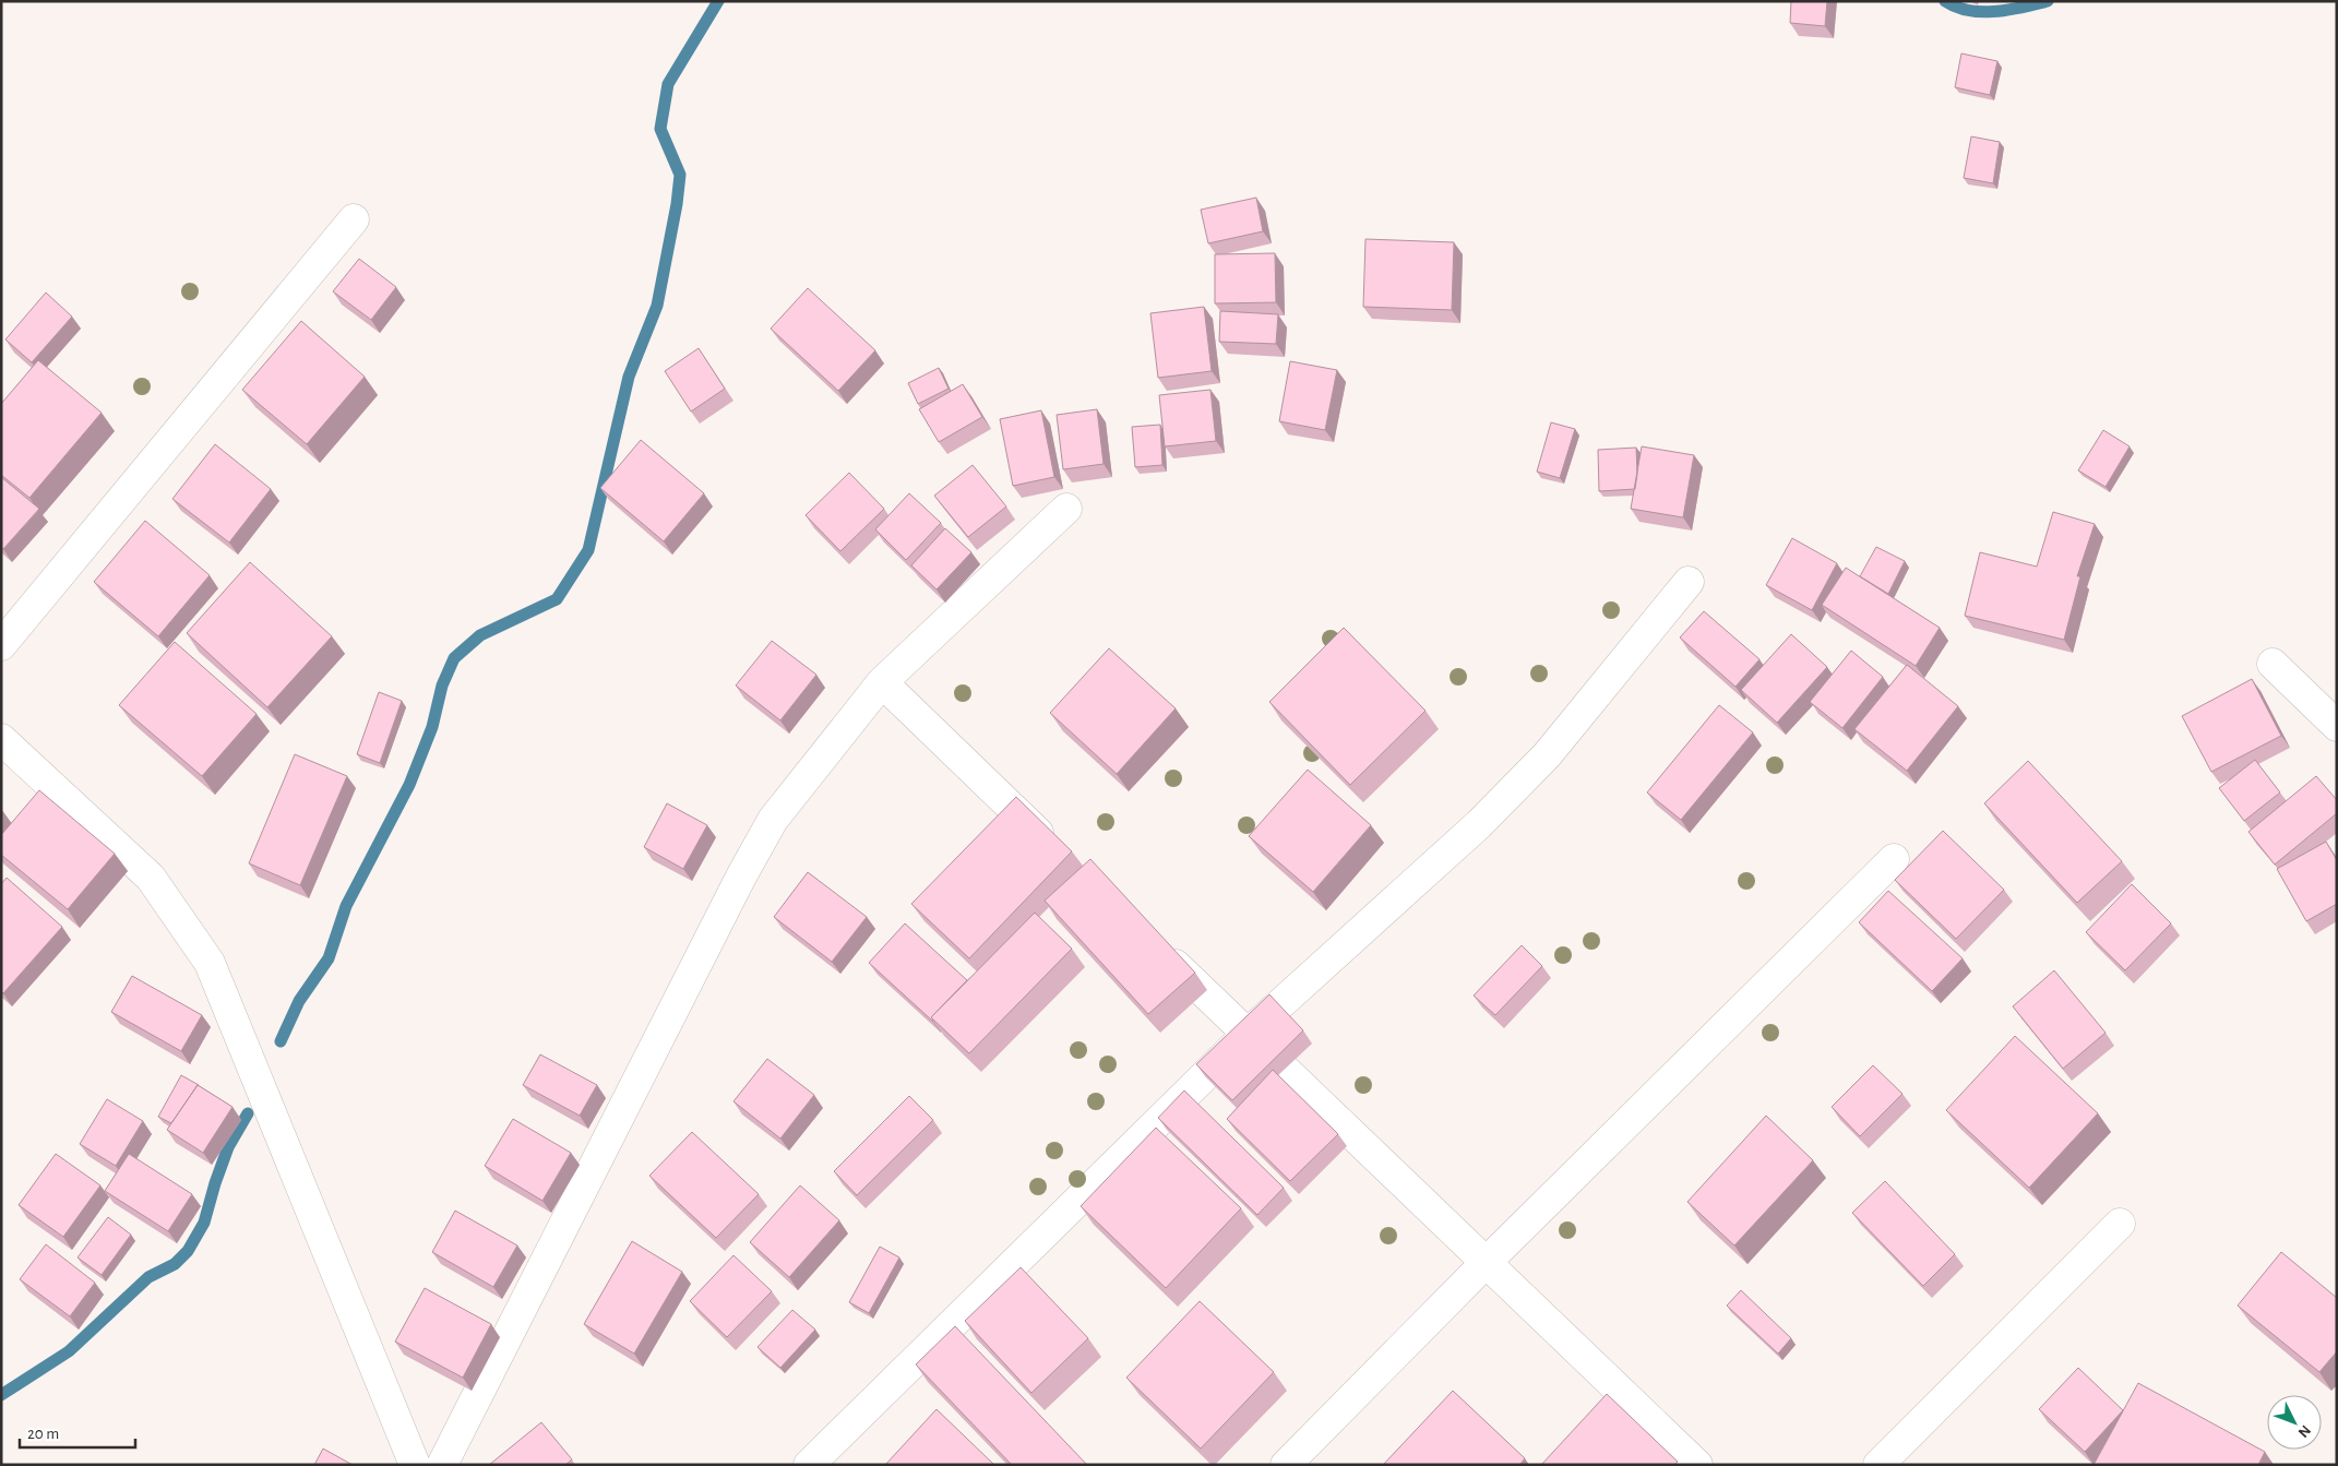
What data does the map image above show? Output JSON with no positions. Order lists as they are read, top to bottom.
{
  "scale_bar": "20 m",
  "north": "bottom right"
}
